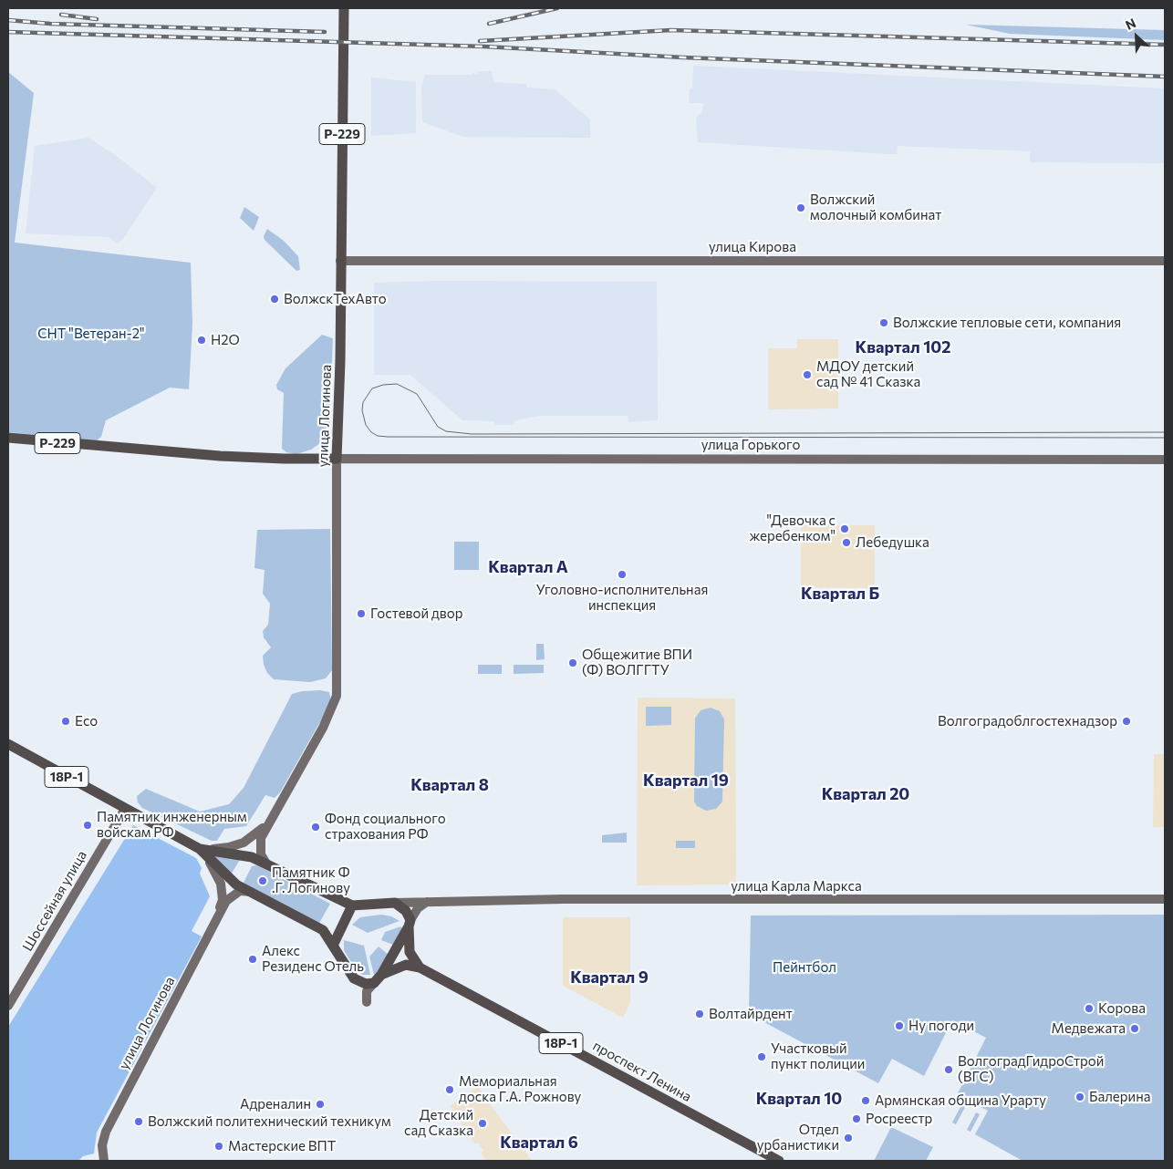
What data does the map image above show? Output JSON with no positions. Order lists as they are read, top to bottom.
{
  "streets": {
    "main road": [
      "Р-229",
      "улица Логинова",
      "18Р-1",
      "проспект Ленина"
    ],
    "street": [
      "улица Кирова",
      "улица Горького",
      "улица Карла Маркса",
      "Шоссейная улица"
    ]
  },
  "crossings": [
    ["Р-229", "улица Логинова"],
    ["Р-229", "улица Горького"],
    ["улица Кирова", "улица Логинова"],
    ["улица Логинова", "улица Горького"],
    ["улица Логинова", "18Р-1"],
    ["18Р-1", "улица Карла Маркса"],
    ["18Р-1", "Шоссейная улица"],
    ["18Р-1", "проспект Ленина"],
    ["улица Карла Маркса", "проспект Ленина"]
  ],
  "districts": [
    "Квартал 102",
    "Квартал А",
    "Квартал Б",
    "Квартал 19",
    "Квартал 8",
    "Квартал 20",
    "Квартал 9",
    "Квартал 10",
    "Квартал 6"
  ],
  "parks": ["СНТ \"Ветеран-2\"", "Пейнтбол"],
  "places": [
    "Волжский молочный комбинат",
    "ВолжскТехАвто",
    "Волжские тепловые сети, компания",
    "H2O",
    "МДОУ детский сад № 41 Сказка",
    "\"Девочка с жеребенком\"",
    "Лебедушка",
    "Уголовно-исполнительная инспекция",
    "Гостевой двор",
    "Общежитие ВПИ (Ф) ВОЛГГТУ",
    "Eco",
    "Волгоградоблгостехнадзор",
    "Памятник инженерным войскам РФ",
    "Фонд социального страхования РФ",
    "Памятник Ф .Г. Логинову",
    "Алекс Резиденс Отель",
    "Корова",
    "Волтайрдент",
    "Ну погоди",
    "Медвежата",
    "Участковый пункт полиции",
    "ВолгоградГидроСтрой (ВГС)",
    "Мемориальная доска Г.А. Рожнову",
    "Балерина",
    "Армянская община Урарту",
    "Адреналин",
    "Росреестр",
    "Волжский политехнический техникум",
    "Детский сад Сказка",
    "Отдел урбанистики",
    "Мастерские ВПТ"
  ],
  "north": "top left"
}
